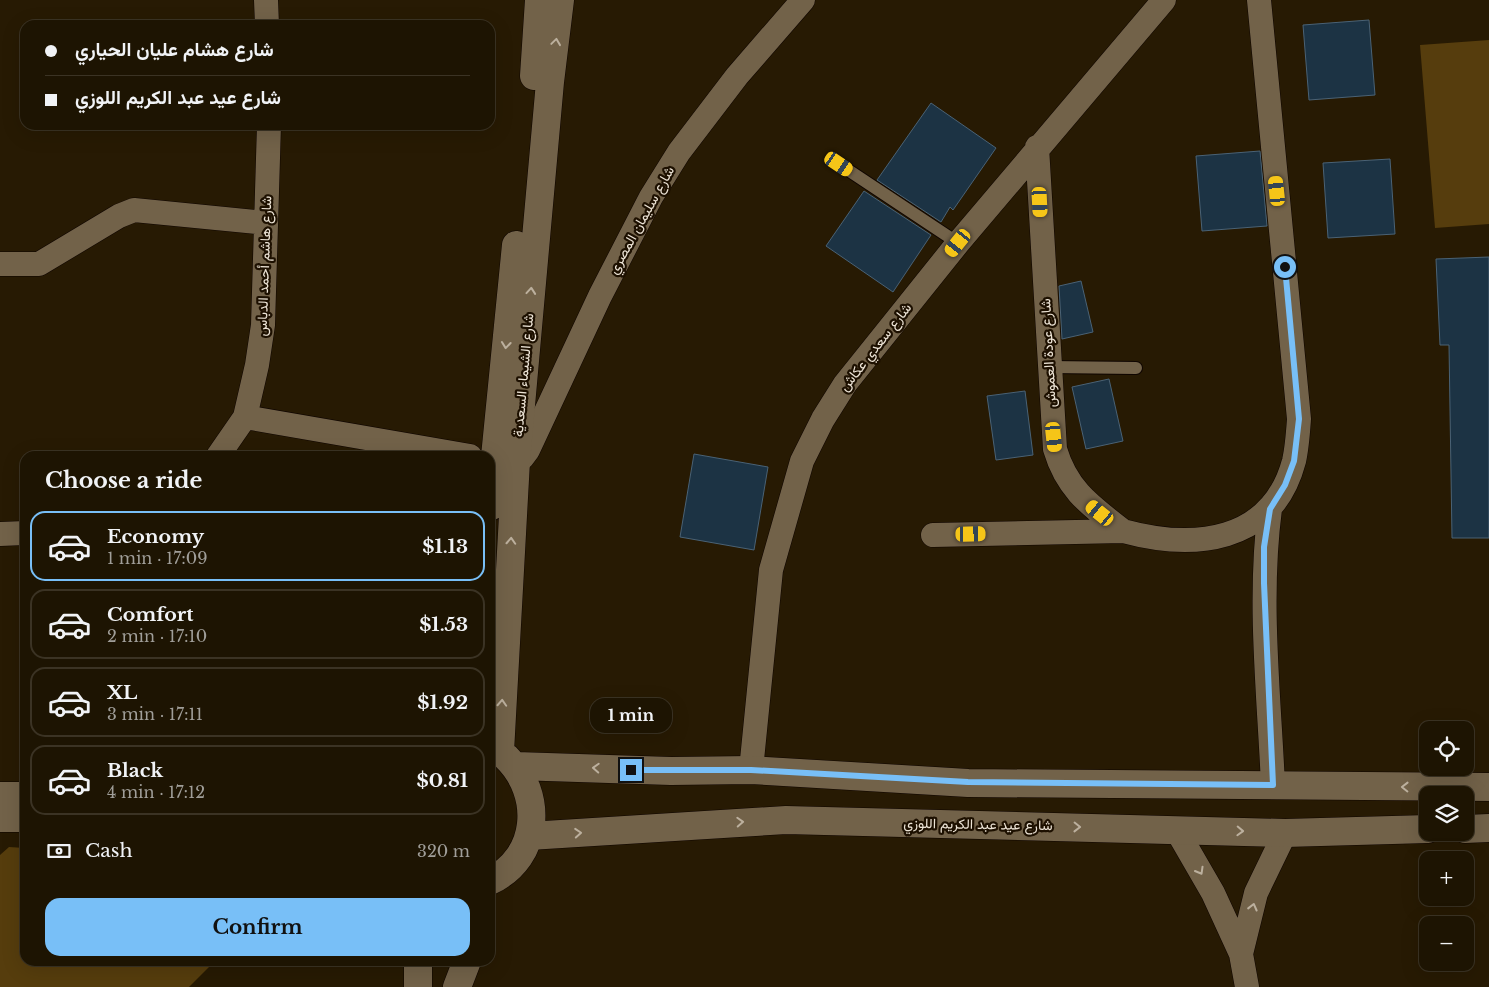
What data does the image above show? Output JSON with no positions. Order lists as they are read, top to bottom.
{
  "streets": {
    "street": [
      "شارع سليمان المصري",
      "شارع هاشم أحمد الدباس",
      "شارع سعدي عكاش",
      "شارع عودة العموش",
      "شارع الشيماء السعدية",
      "شارع عيد عبد الكريم اللوزي"
    ]
  },
  "crossings": [
    ["شارع سعدي عكاش", "شارع عودة العموش"]
  ],
  "page": {
    "banner": ["شارع هشام عليان الحياري", "شارع عيد عبد الكريم اللوزي"],
    "heading": "Choose a ride",
    "list": [
      {
        "name": "Economy",
        "note": "1 min · 17:09",
        "value": "$1.13"
      },
      {
        "name": "Comfort",
        "note": "2 min · 17:10",
        "value": "$1.53"
      },
      {
        "name": "XL",
        "note": "3 min · 17:11",
        "value": "$1.92"
      },
      {
        "name": "Black",
        "note": "4 min · 17:12",
        "value": "$0.81"
      }
    ],
    "bubble": "1 min",
    "map_buttons": ["+", "−"],
    "pay": ["Cash", "320 m"],
    "buttons": "Confirm"
  }
}
